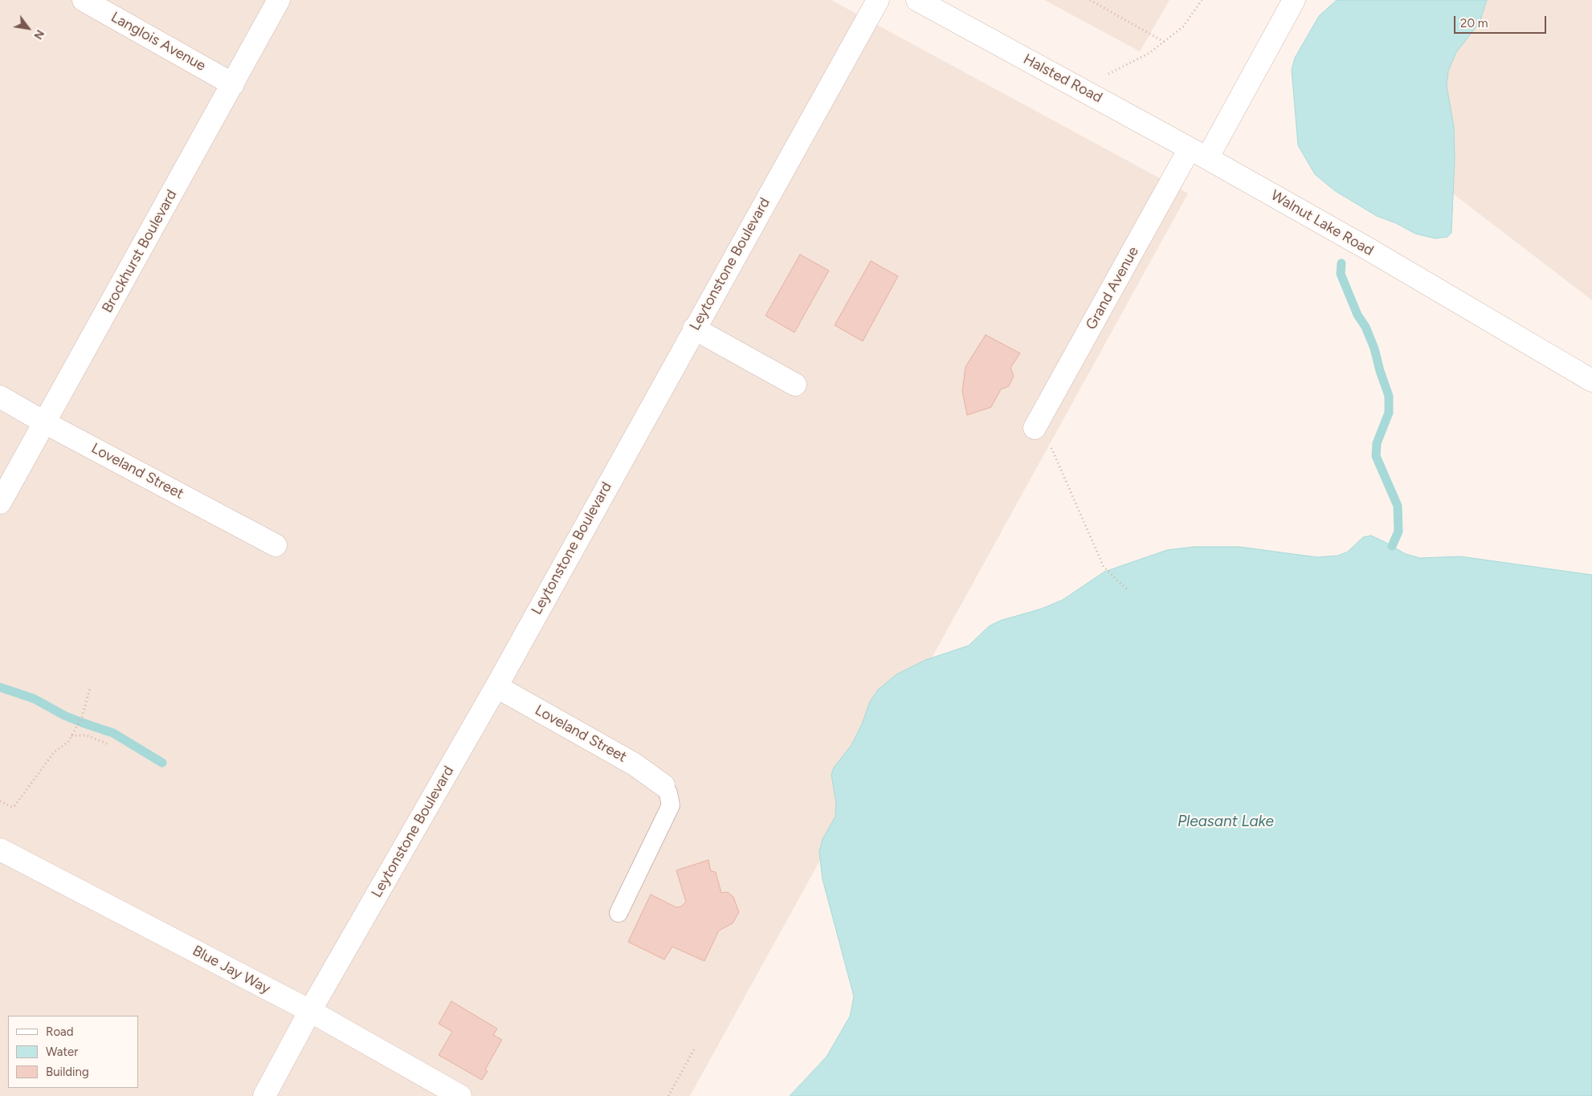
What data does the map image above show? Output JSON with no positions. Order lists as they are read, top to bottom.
{
  "streets": {
    "street": [
      "Langlois Avenue",
      "Halsted Road",
      "Walnut Lake Road",
      "Brockhurst Boulevard",
      "Leytonstone Boulevard",
      "Grand Avenue",
      "Loveland Street",
      "Blue Jay Way"
    ]
  },
  "crossings": [
    ["Langlois Avenue", "Brockhurst Boulevard"],
    ["Halsted Road", "Walnut Lake Road"],
    ["Halsted Road", "Grand Avenue"],
    ["Walnut Lake Road", "Grand Avenue"],
    ["Brockhurst Boulevard", "Loveland Street"],
    ["Leytonstone Boulevard", "Loveland Street"],
    ["Leytonstone Boulevard", "Blue Jay Way"]
  ],
  "water": ["Pleasant Lake"],
  "legend": ["Road", "Water", "Building"],
  "scale_bar": "20 m",
  "north": "bottom right"
}
